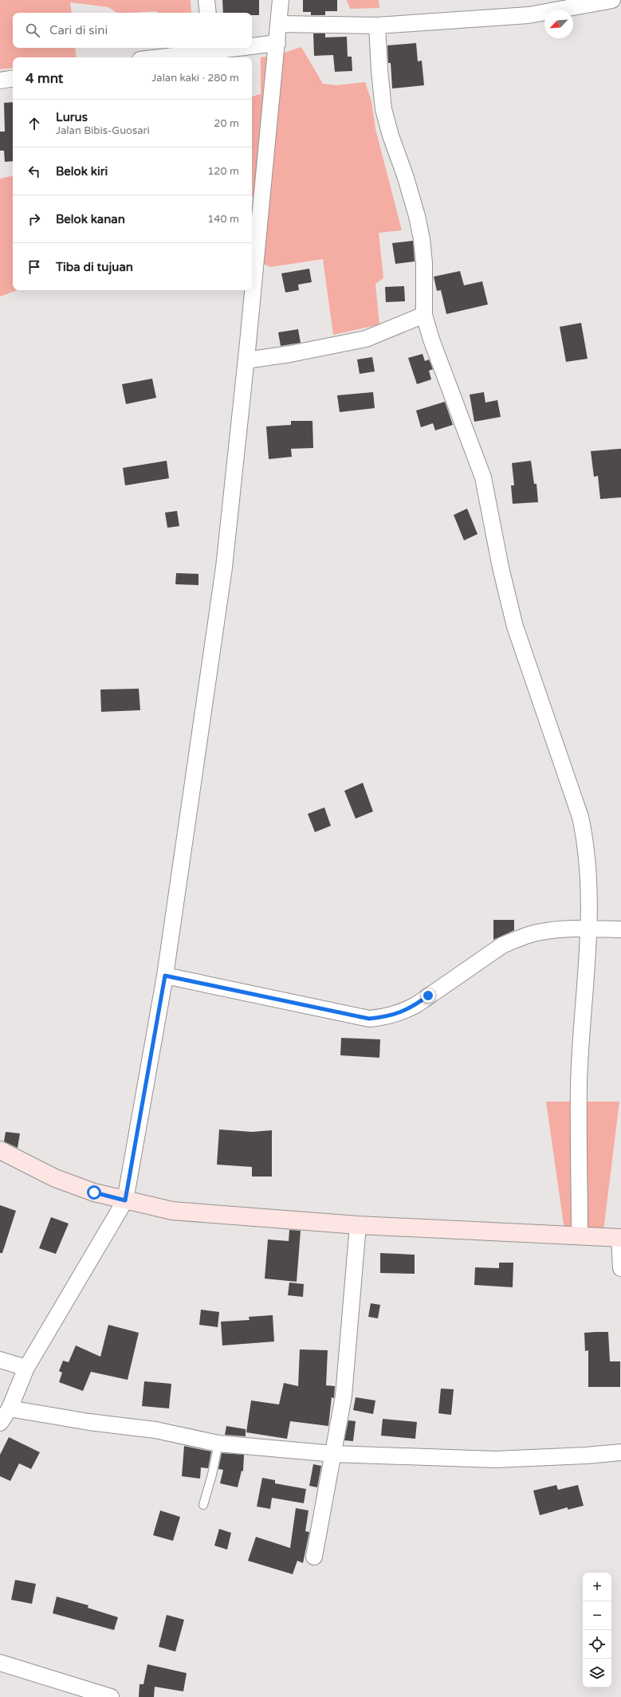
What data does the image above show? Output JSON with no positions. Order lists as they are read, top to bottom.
{
  "north": "bottom left",
  "page": {
    "search": "Cari di sini",
    "heading": ["4 mnt", "Jalan kaki · 280 m"],
    "list": [
      ["Lurus", "Jalan Bibis-Guosari", "20 m"],
      ["Belok kiri", "120 m"],
      ["Belok kanan", "140 m"],
      "Tiba di tujuan"
    ],
    "map_buttons": ["+", "−"]
  }
}
